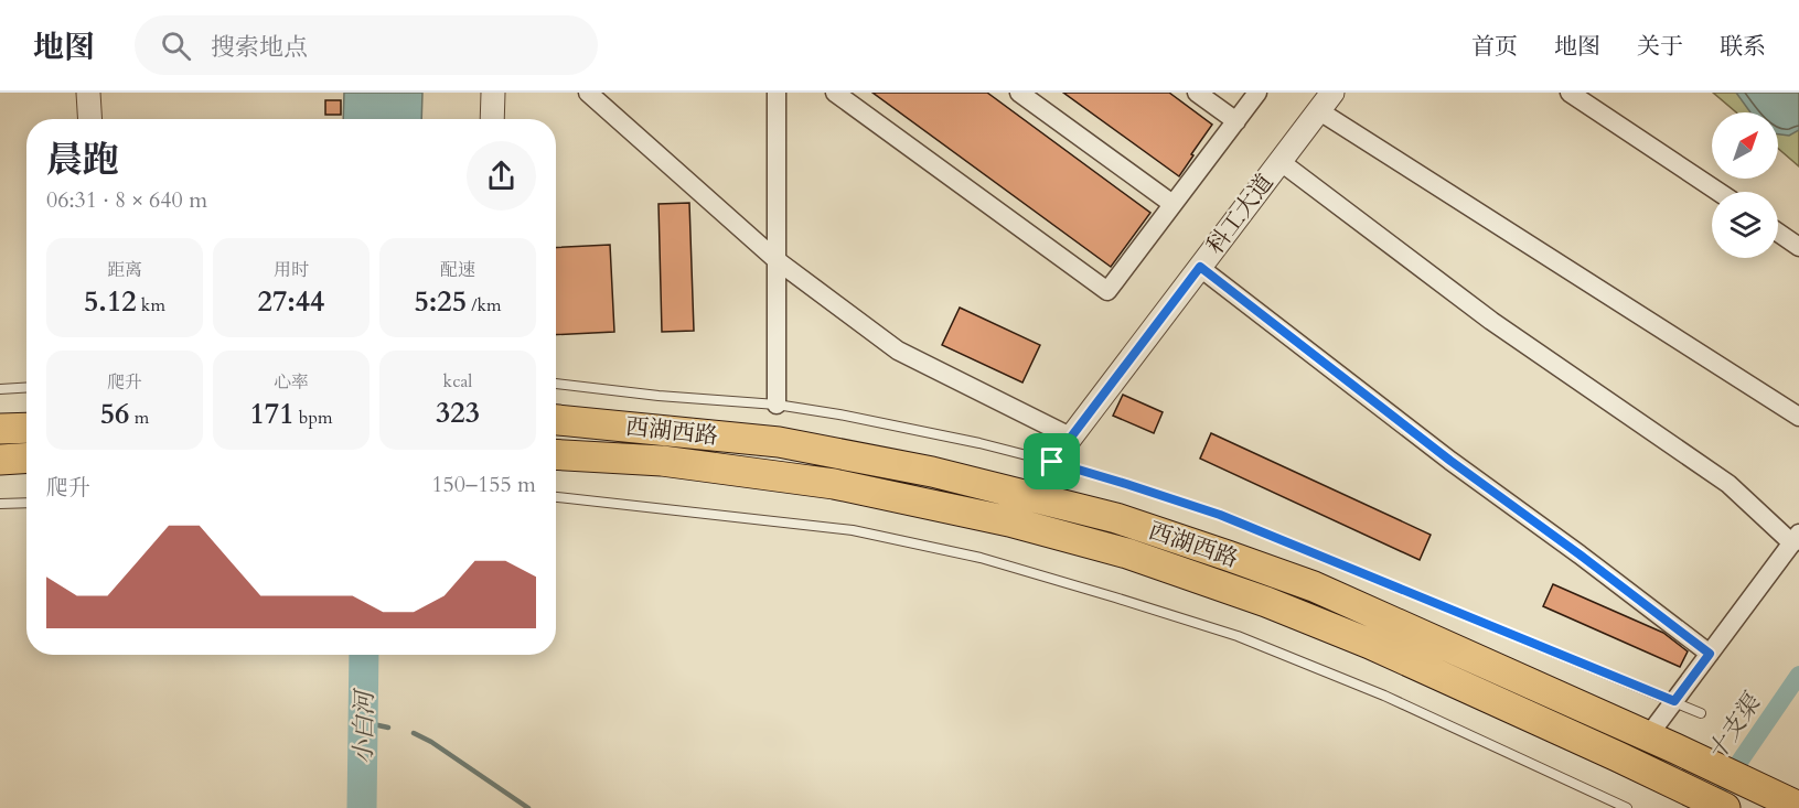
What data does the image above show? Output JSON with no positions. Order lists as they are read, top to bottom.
{
  "streets": {
    "main road": ["西湖西路"],
    "street": ["科工大道"]
  },
  "water": ["小白河", "十支渠"],
  "north": "top right",
  "page": {
    "header": "地图",
    "search": "搜索地点",
    "nav": [
      "首页",
      "地图",
      "关于",
      "联系"
    ],
    "heading": ["晨跑", "06:31 · 8 × 640 m"],
    "stats": [
      ["距离", "5.12 km"],
      ["用时", "27:44"],
      ["配速", "5:25 /km"],
      ["爬升", "56 m"],
      ["心率", "171 bpm"],
      ["kcal", "323"]
    ],
    "chart": ["爬升", "150–155 m"]
  }
}
